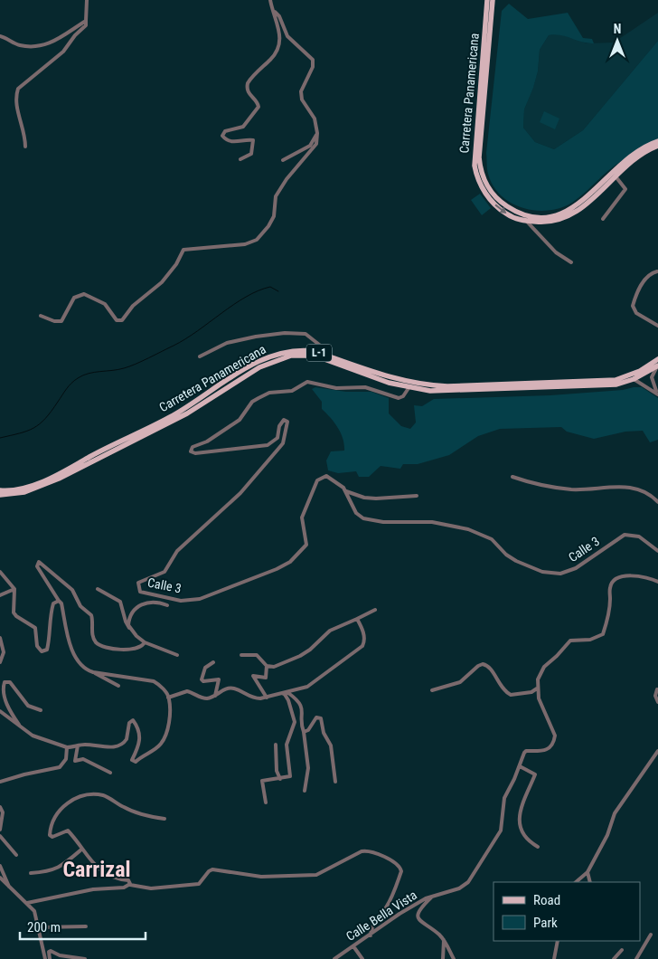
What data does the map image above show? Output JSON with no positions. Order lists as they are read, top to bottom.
{
  "streets": {
    "main road": ["Carretera Panamericana", "L-1"],
    "street": ["Calle 3", "Calle Bella Vista"]
  },
  "crossings": [
    ["Carretera Panamericana", "Calle 3"]
  ],
  "districts": ["Carrizal"],
  "legend": ["Road", "Park"],
  "scale_bar": "200 m",
  "north": "top"
}
